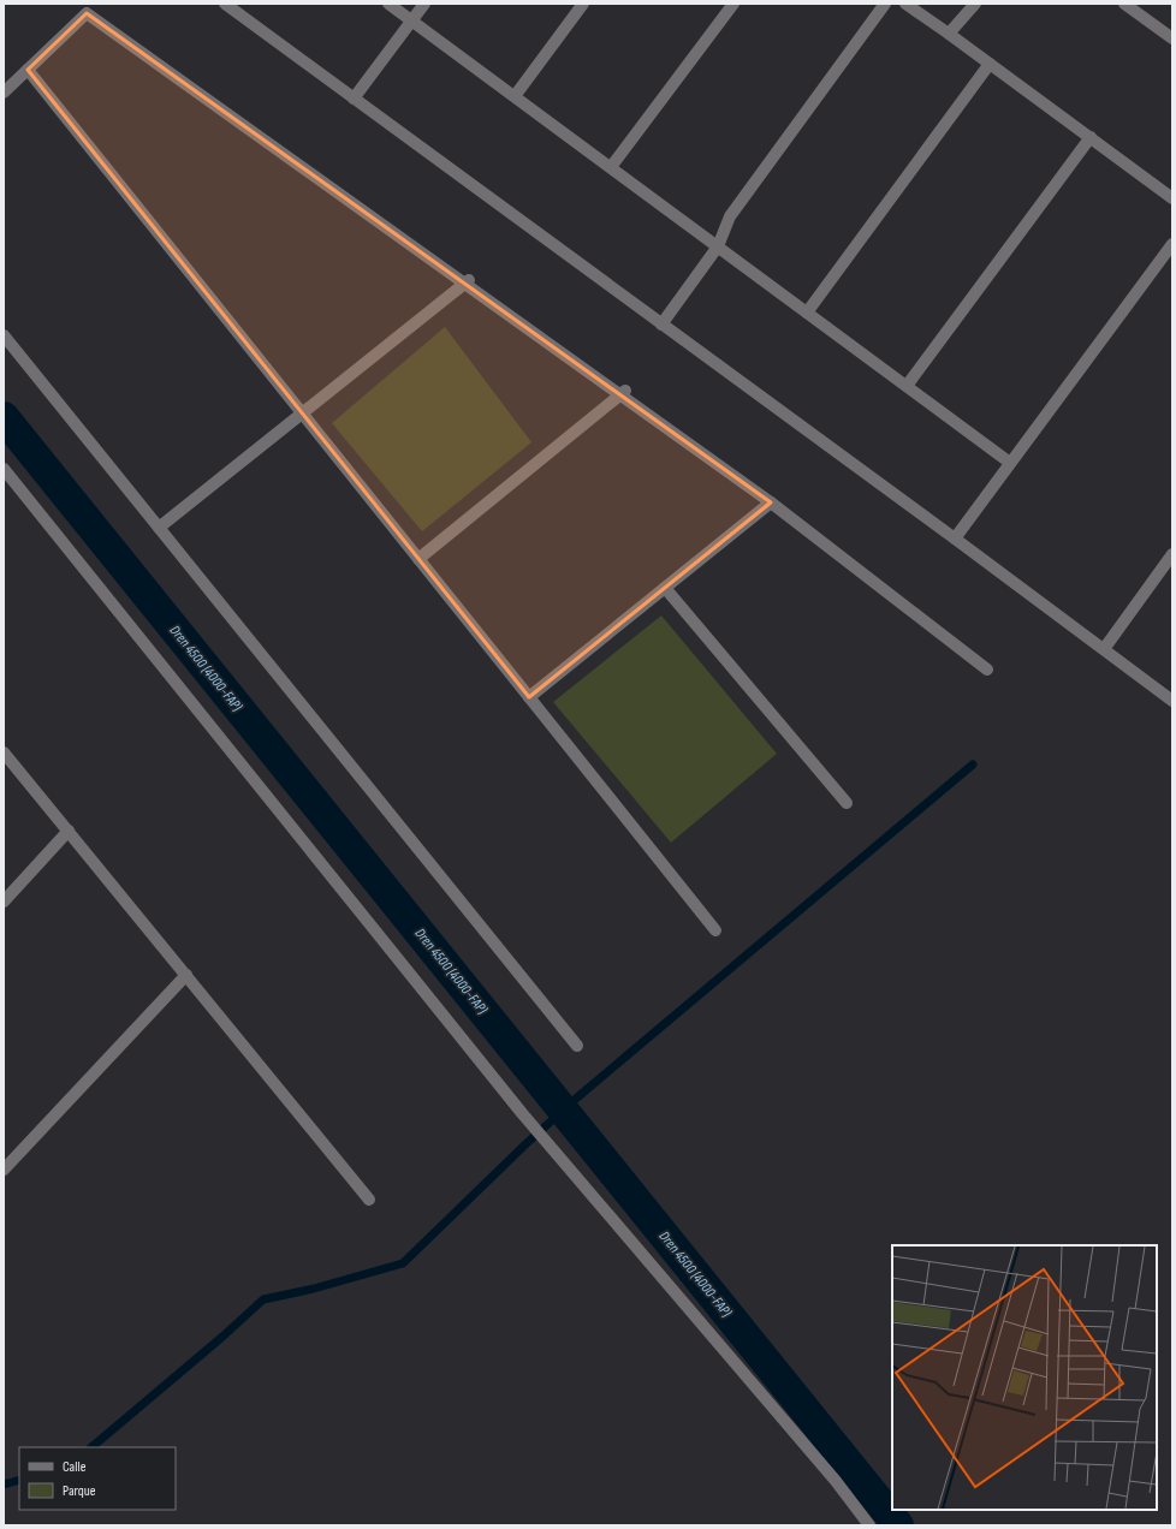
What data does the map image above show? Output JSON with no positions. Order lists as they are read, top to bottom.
{
  "water": ["Dren 4500 (4000-FAP)"],
  "legend": ["Calle", "Parque"]
}
